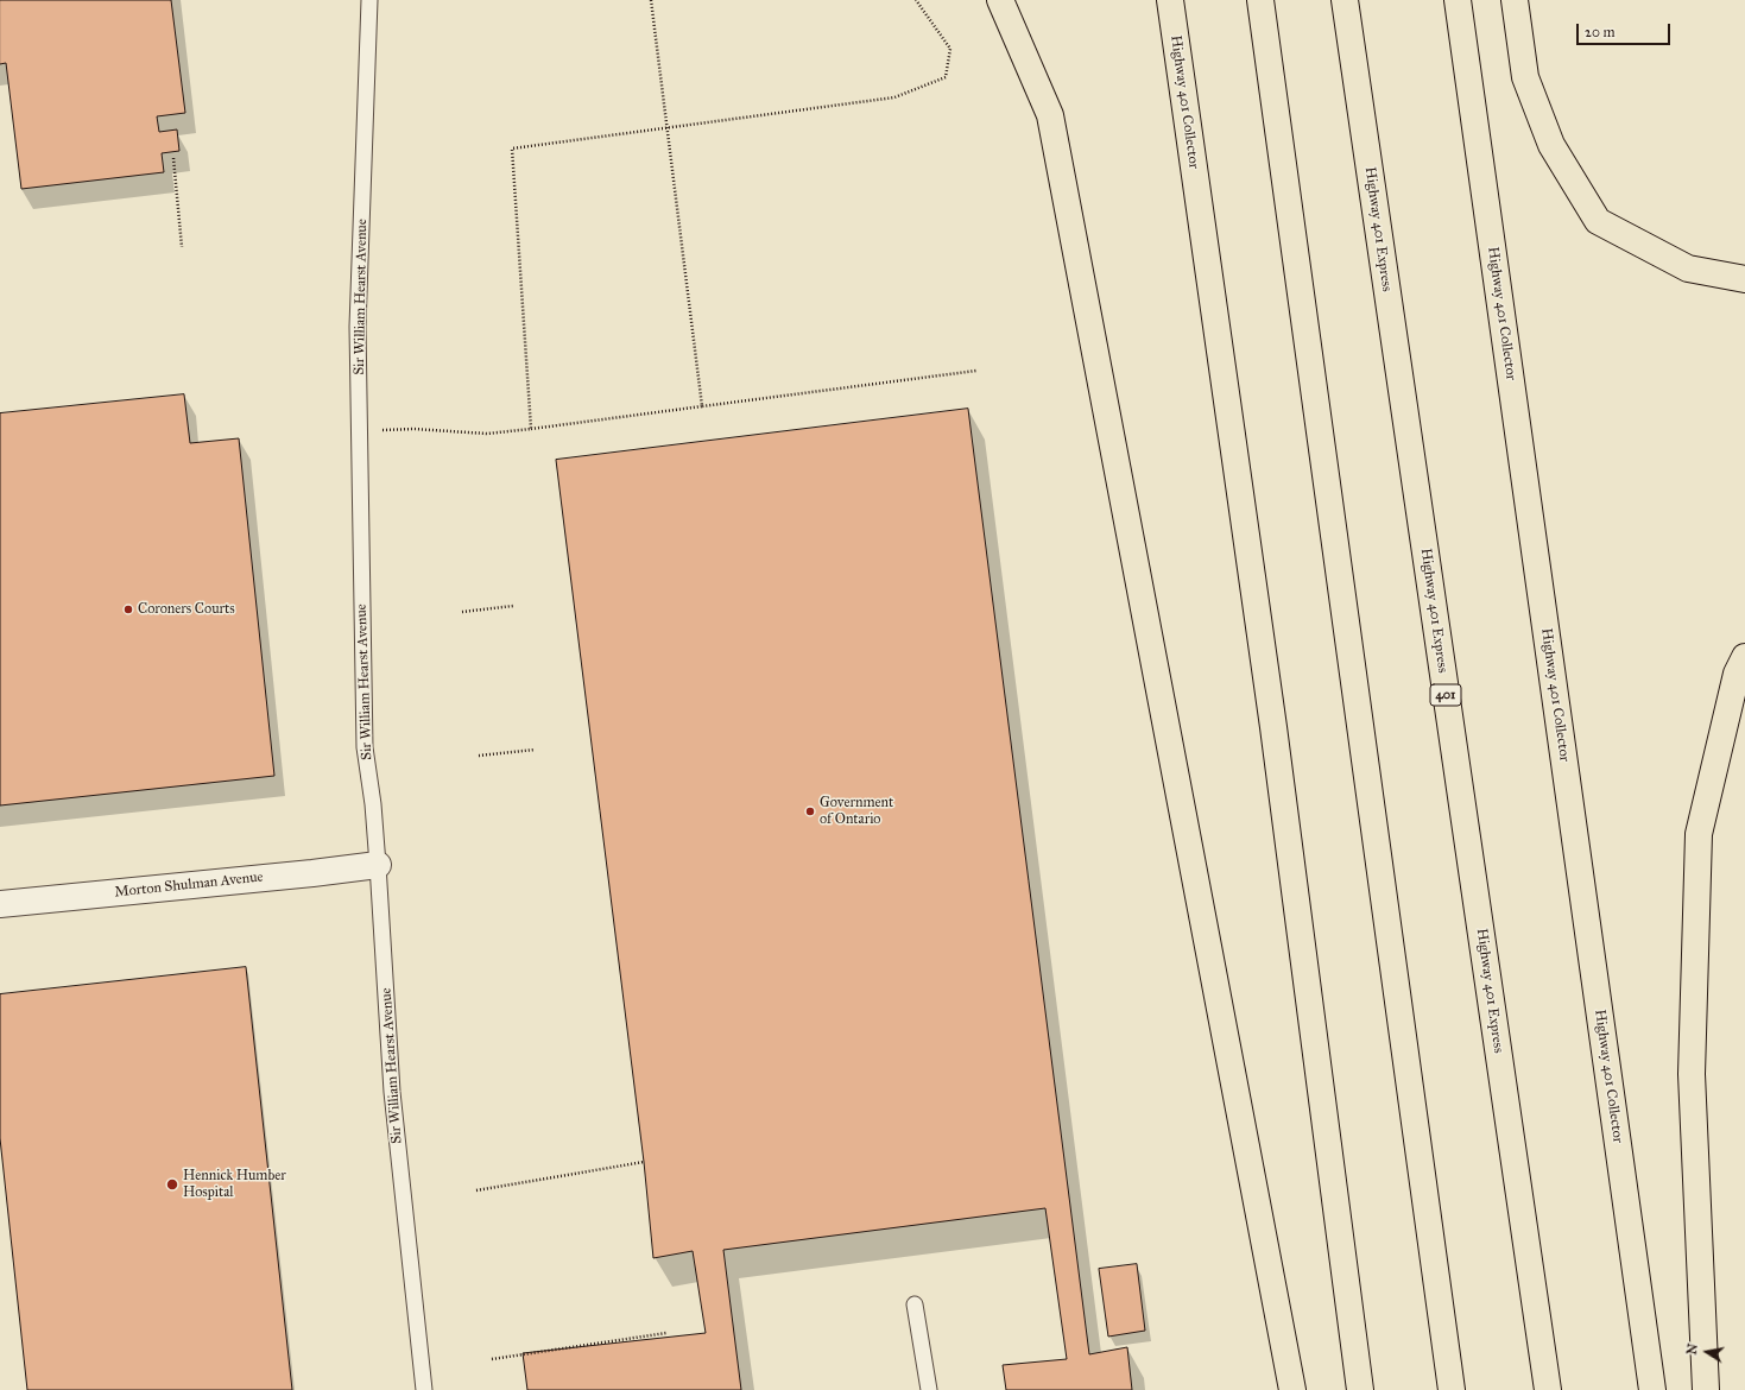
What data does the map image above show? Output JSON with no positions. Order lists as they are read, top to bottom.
{
  "streets": {
    "highway": ["Highway 401 Collector", "Highway 401 Express", "401"],
    "street": ["Morton Shulman Avenue"],
    "lane": ["Sir William Hearst Avenue"]
  },
  "crossings": [
    ["Sir William Hearst Avenue", "Morton Shulman Avenue"]
  ],
  "places": ["Coroners Courts", "Government of Ontario", "Hennick Humber Hospital"],
  "scale_bar": "20 m",
  "north": "left"
}
